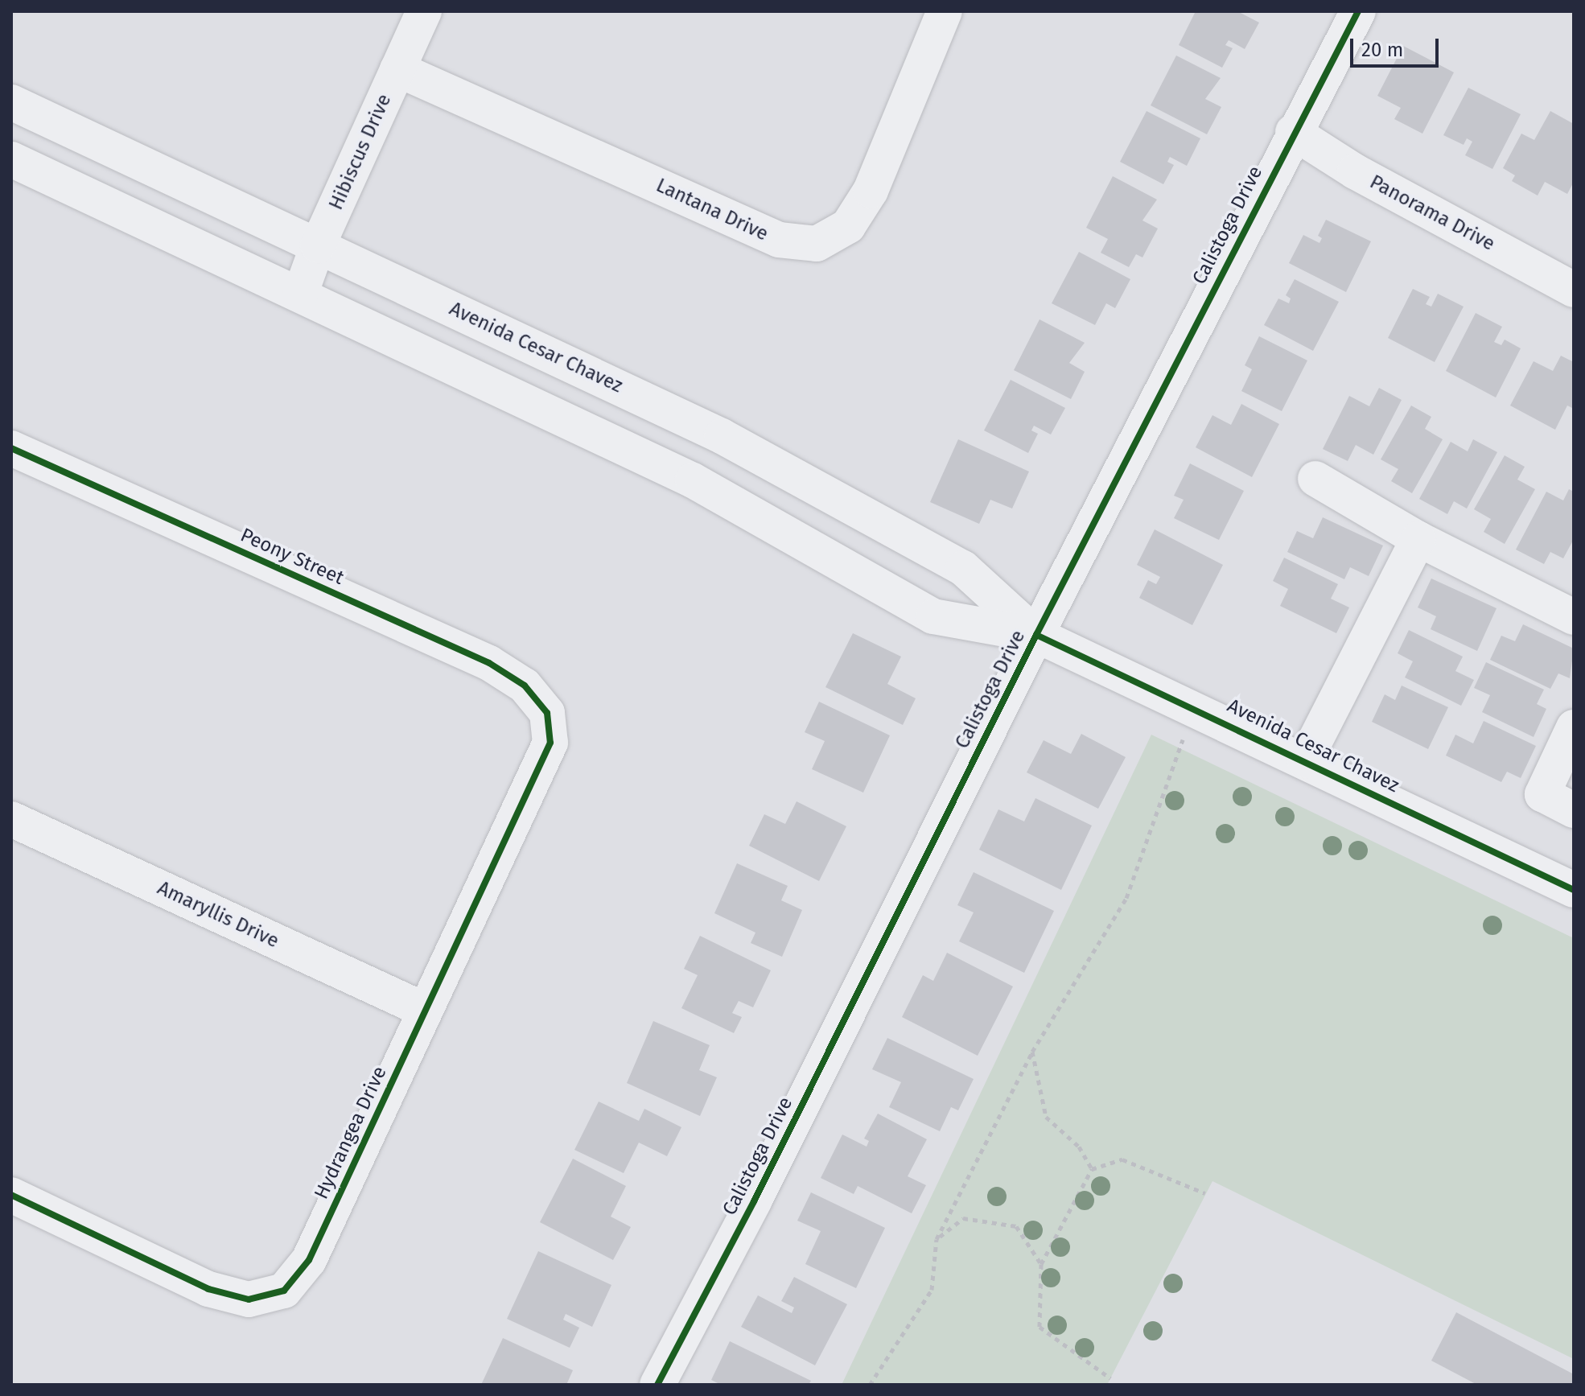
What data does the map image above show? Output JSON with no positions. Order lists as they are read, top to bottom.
{
  "streets": {
    "street": [
      "Hibiscus Drive",
      "Lantana Drive",
      "Panorama Drive",
      "Calistoga Drive",
      "Avenida Cesar Chavez",
      "Peony Street",
      "Amaryllis Drive",
      "Hydrangea Drive"
    ]
  },
  "crossings": [
    ["Hibiscus Drive", "Lantana Drive"],
    ["Hibiscus Drive", "Avenida Cesar Chavez"],
    ["Panorama Drive", "Calistoga Drive"],
    ["Calistoga Drive", "Avenida Cesar Chavez"],
    ["Peony Street", "Hydrangea Drive"],
    ["Amaryllis Drive", "Hydrangea Drive"]
  ],
  "scale_bar": "20 m"
}
